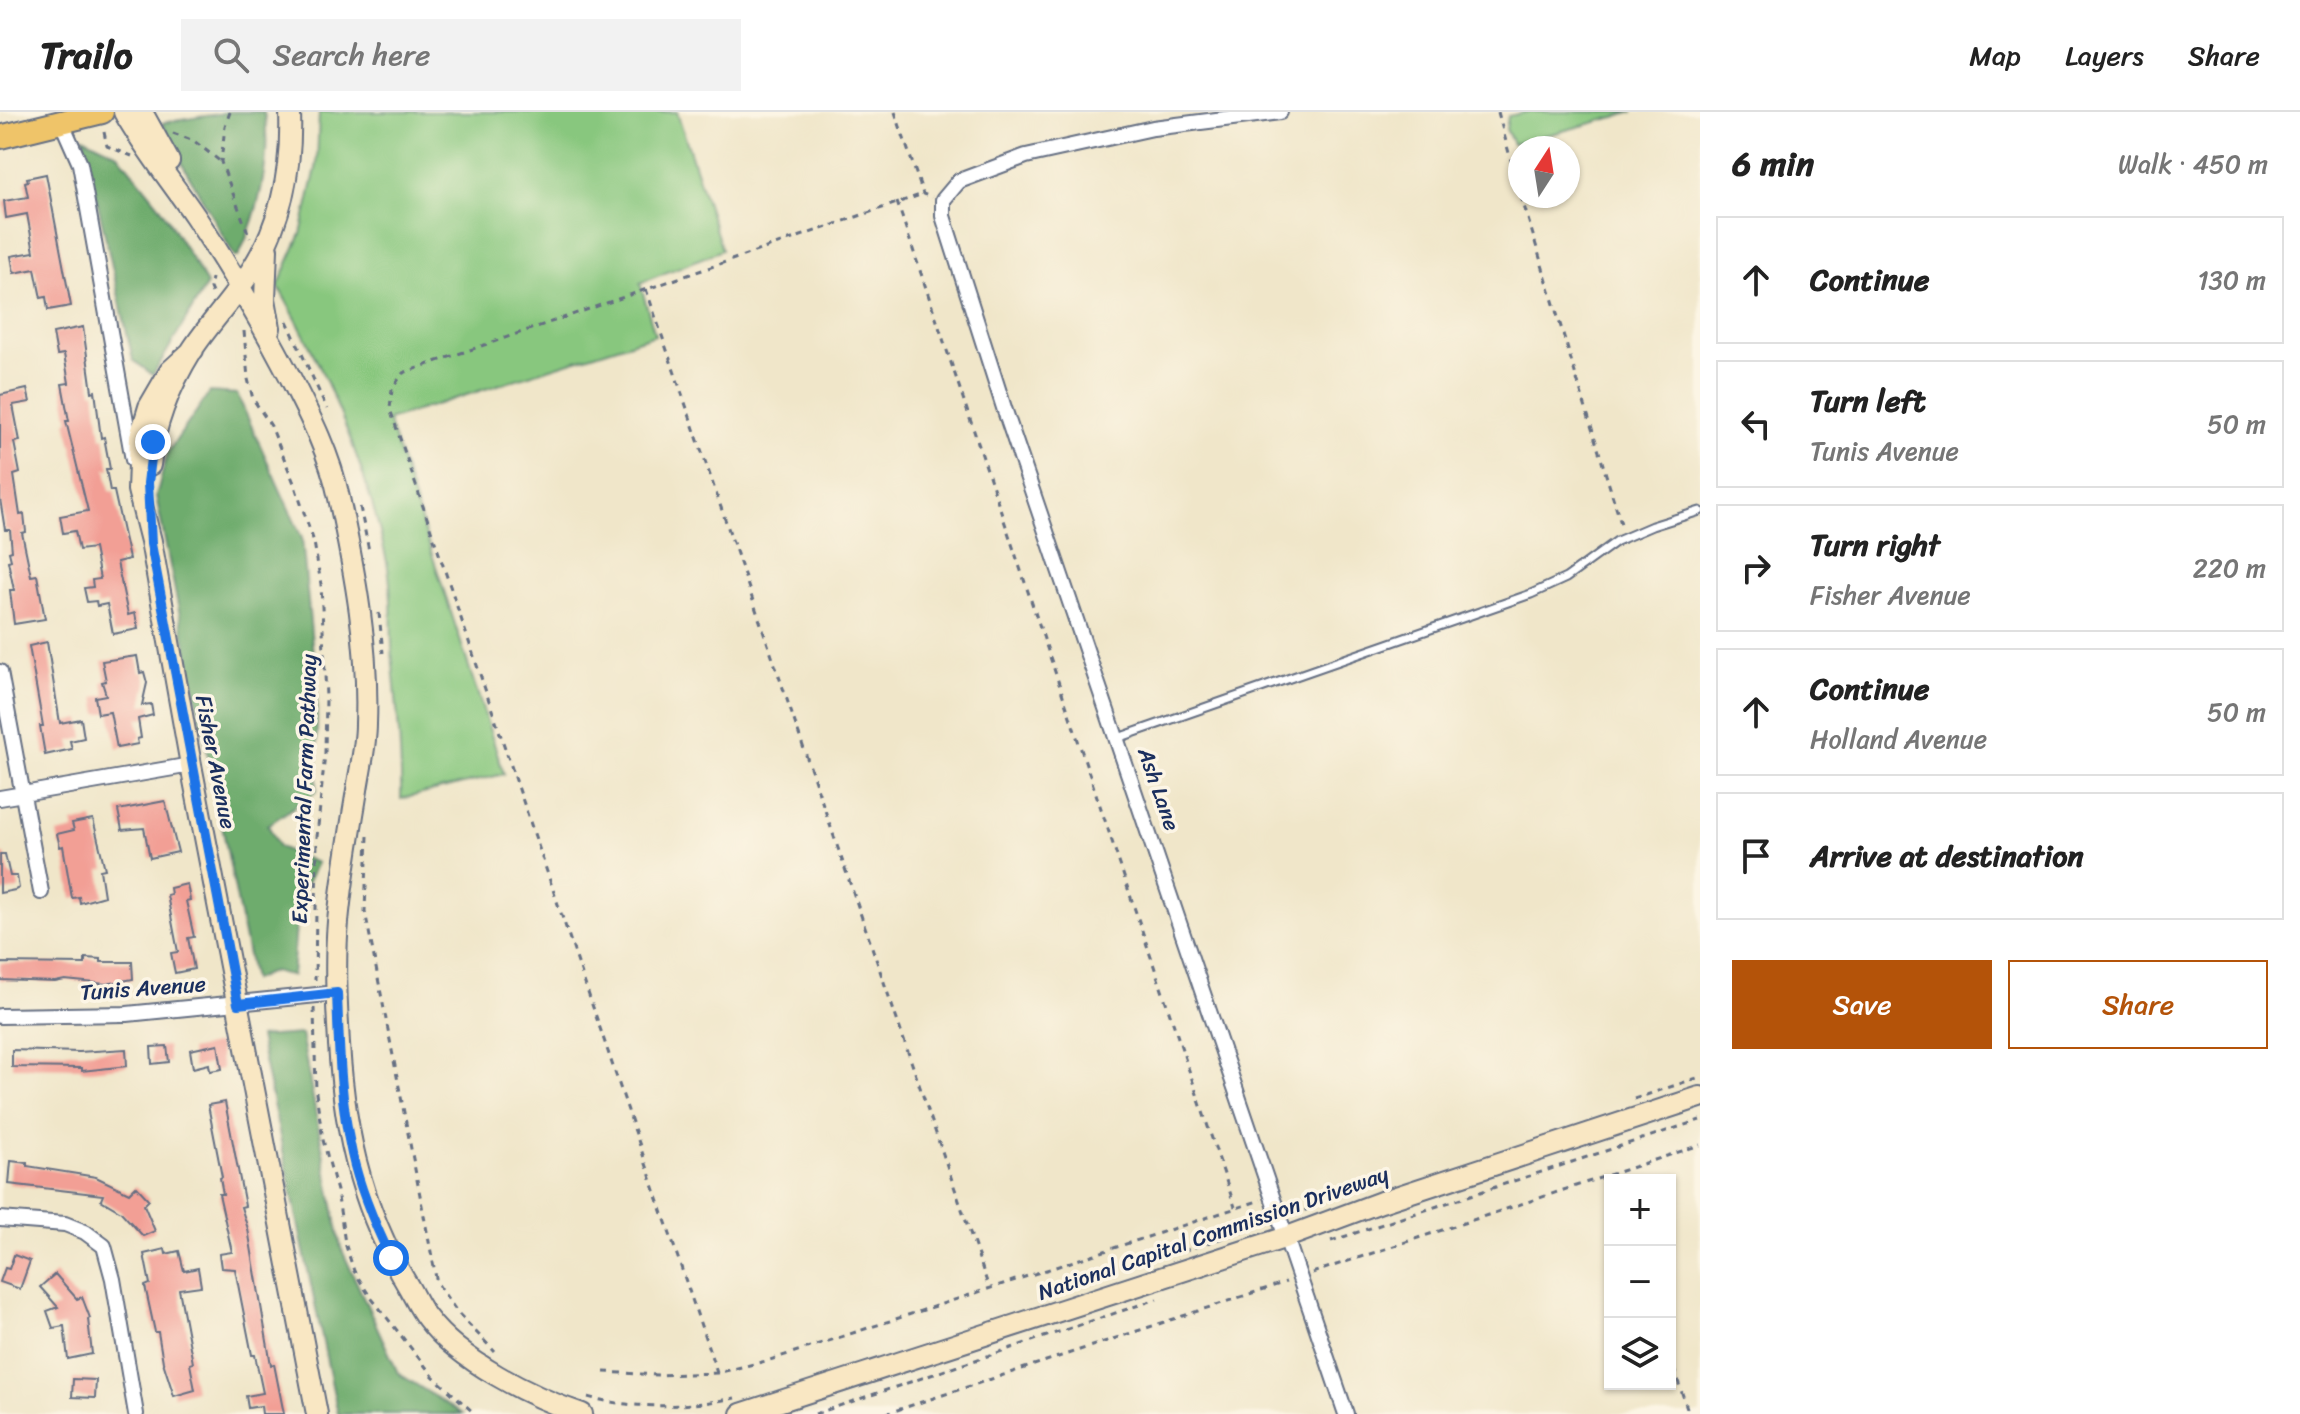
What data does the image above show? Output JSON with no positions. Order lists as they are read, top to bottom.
{
  "streets": {
    "street": [
      "Fisher Avenue",
      "Ash Lane",
      "Tunis Avenue",
      "National Capital Commission Driveway"
    ],
    "path": ["Experimental Farm Pathway"]
  },
  "crossings": [
    ["Fisher Avenue", "Tunis Avenue"],
    ["Ash Lane", "National Capital Commission Driveway"]
  ],
  "north": "top",
  "page": {
    "header": "Trailo",
    "search": "Search here",
    "nav": ["Map", "Layers", "Share"],
    "heading": ["6 min", "Walk · 450 m"],
    "list": [
      ["Continue", "130 m"],
      ["Turn left", "Tunis Avenue", "50 m"],
      ["Turn right", "Fisher Avenue", "220 m"],
      ["Continue", "Holland Avenue", "50 m"],
      "Arrive at destination"
    ],
    "buttons": ["Save", "Share"],
    "map_buttons": ["+", "−"]
  }
}
